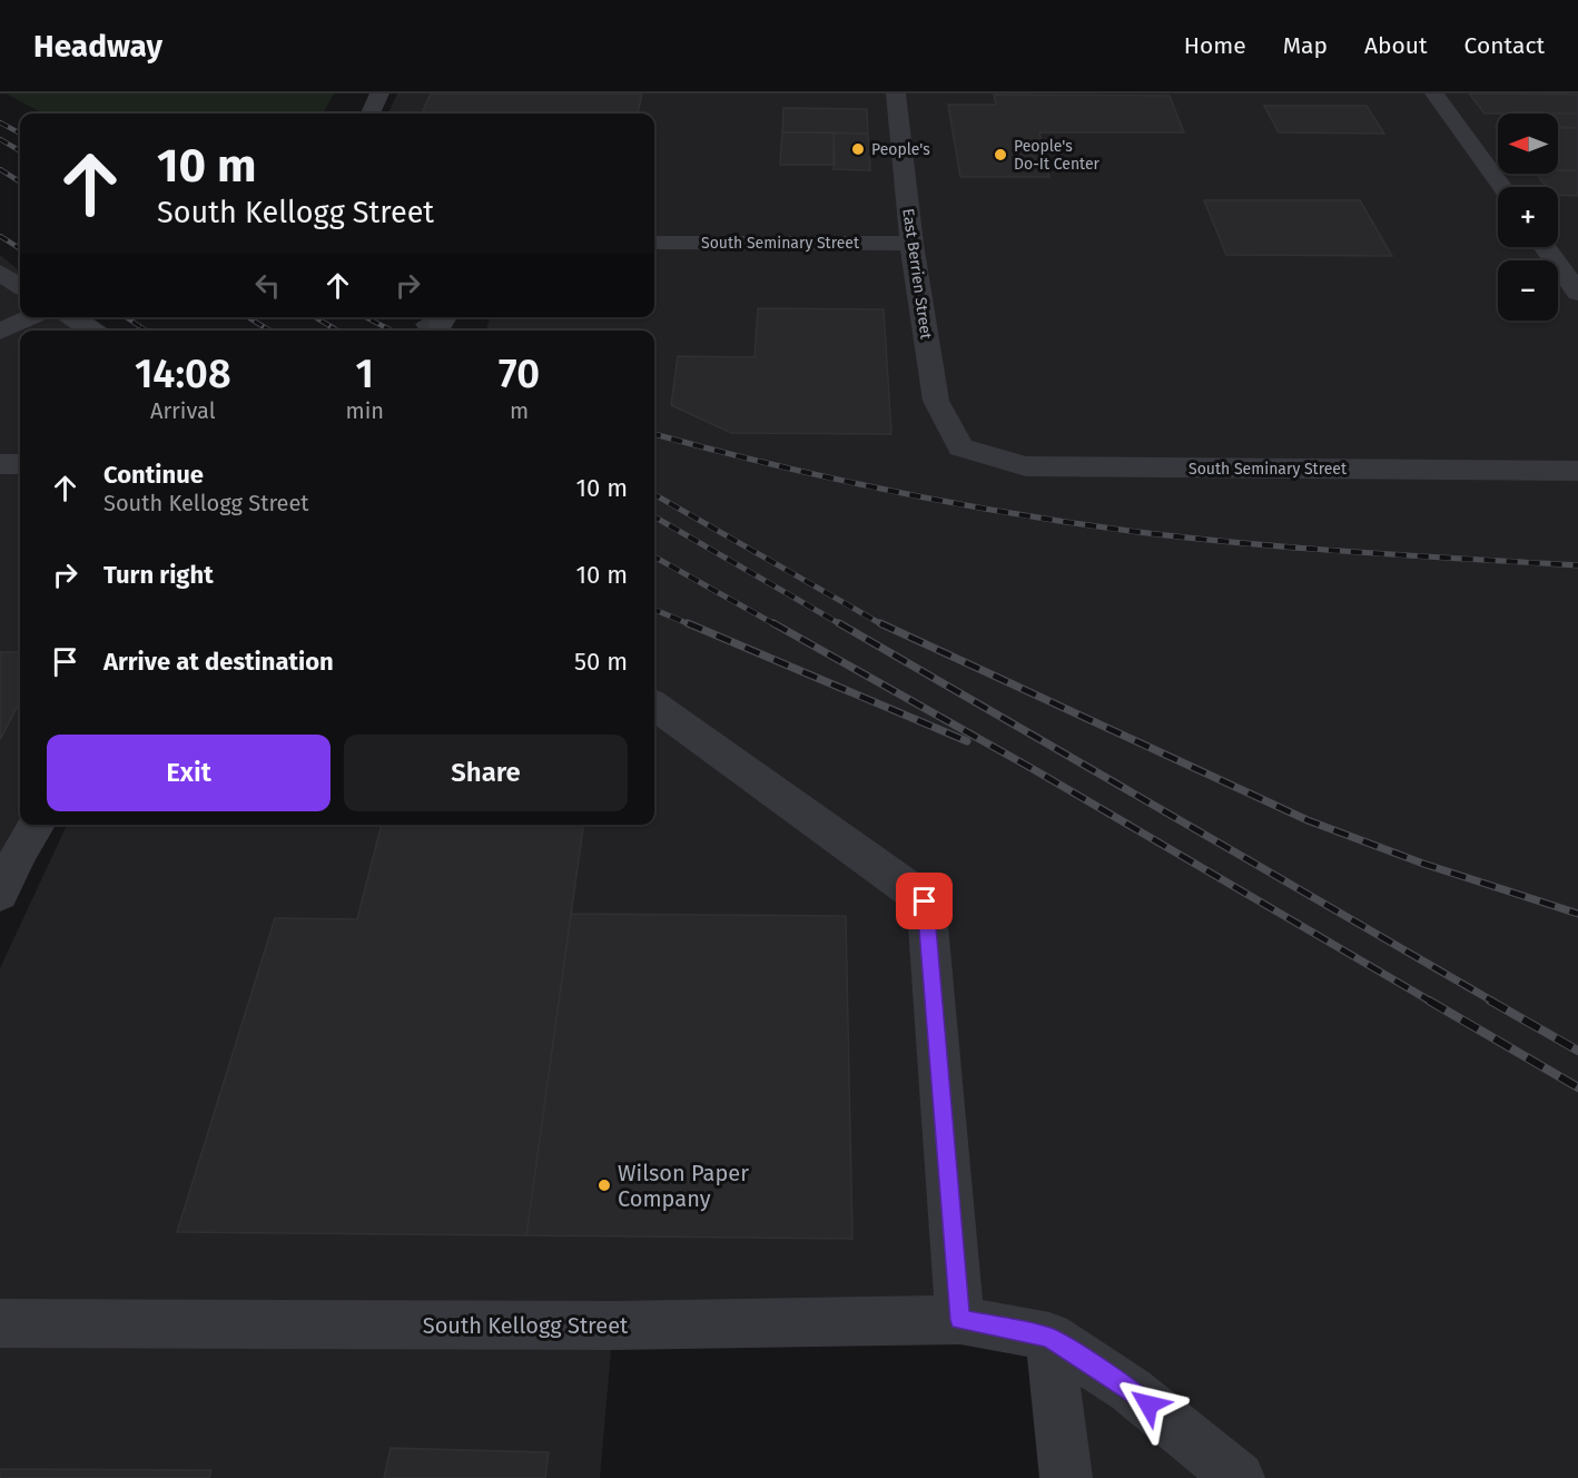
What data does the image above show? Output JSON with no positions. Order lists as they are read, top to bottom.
{
  "streets": {
    "street": ["South Seminary Street", "East Berrien Street", "South Kellogg Street"]
  },
  "crossings": [
    ["South Seminary Street", "East Berrien Street"]
  ],
  "places": ["People's", "People's Do-It Center", "Wilson Paper Company"],
  "north": "left",
  "page": {
    "header": "Headway",
    "nav": [
      "Home",
      "Map",
      "About",
      "Contact"
    ],
    "map_buttons": ["+", "−"],
    "turn": ["10 m", "South Kellogg Street"],
    "eta": [
      "14:08",
      "Arrival",
      "1",
      "min",
      "70",
      "m"
    ],
    "list": [
      {
        "name": "Continue",
        "note": "South Kellogg Street",
        "value": "10 m"
      },
      {
        "name": "Turn right",
        "value": "10 m"
      },
      {
        "name": "Arrive at destination",
        "value": "50 m"
      }
    ],
    "buttons": ["Exit", "Share"]
  }
}
